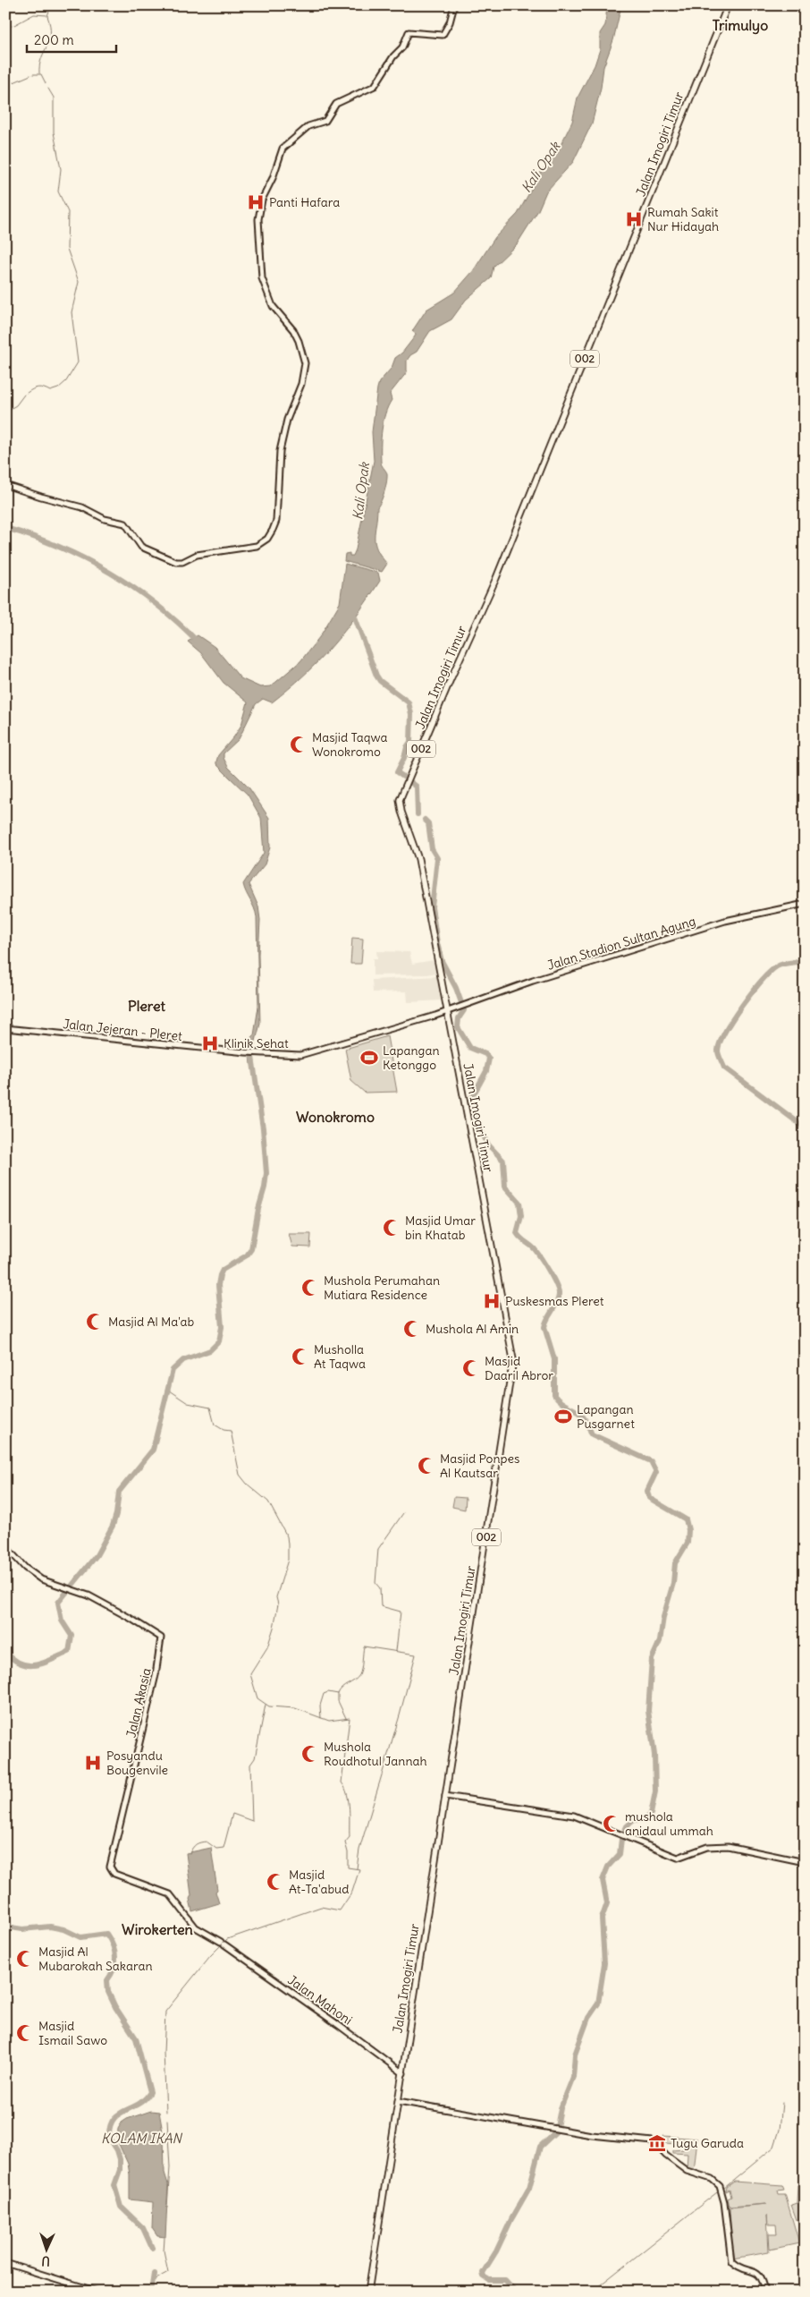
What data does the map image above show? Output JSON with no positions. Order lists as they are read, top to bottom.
{
  "streets": {
    "main road": ["Jalan Imogiri Timur", "002"],
    "street": [
      "Jalan Stadion Sultan Agung",
      "Jalan Jejeran - Pleret",
      "Jalan Akasia",
      "Jalan Mahoni"
    ]
  },
  "crossings": [
    ["Jalan Imogiri Timur", "Jalan Stadion Sultan Agung"],
    ["Jalan Imogiri Timur", "Jalan Jejeran - Pleret"],
    ["Jalan Imogiri Timur", "Jalan Mahoni"],
    ["Jalan Stadion Sultan Agung", "Jalan Jejeran - Pleret"],
    ["Jalan Akasia", "Jalan Mahoni"]
  ],
  "districts": [
    "Trimulyo",
    "Pleret",
    "Wonokromo",
    "Wirokerten"
  ],
  "water": ["Kali Opak", "KOLAM IKAN"],
  "places": {
    "hospital": [
      "Panti Hafara",
      "Rumah Sakit Nur Hidayah",
      "Klinik Sehat",
      "Puskesmas Pleret",
      "Posyandu Bougenvile"
    ],
    "mosque": [
      "Masjid Taqwa Wonokromo",
      "Masjid Umar bin Khatab",
      "Mushola Perumahan Mutiara Residence",
      "Masjid Al Ma'ab",
      "Mushola Al Amin",
      "Musholla At Taqwa",
      "Masjid Daaril Abror",
      "Masjid Ponpes Al Kautsar",
      "Mushola Roudhotul Jannah",
      "mushola anidaul ummah",
      "Masjid At-Ta'abud",
      "Masjid Al Mubarokah Sakaran",
      "Masjid Ismail Sawo"
    ],
    "sports": ["Lapangan Ketonggo", "Lapangan Pusgarnet"],
    "museum": ["Tugu Garuda"]
  },
  "scale_bar": "200 m",
  "north": "bottom"
}
